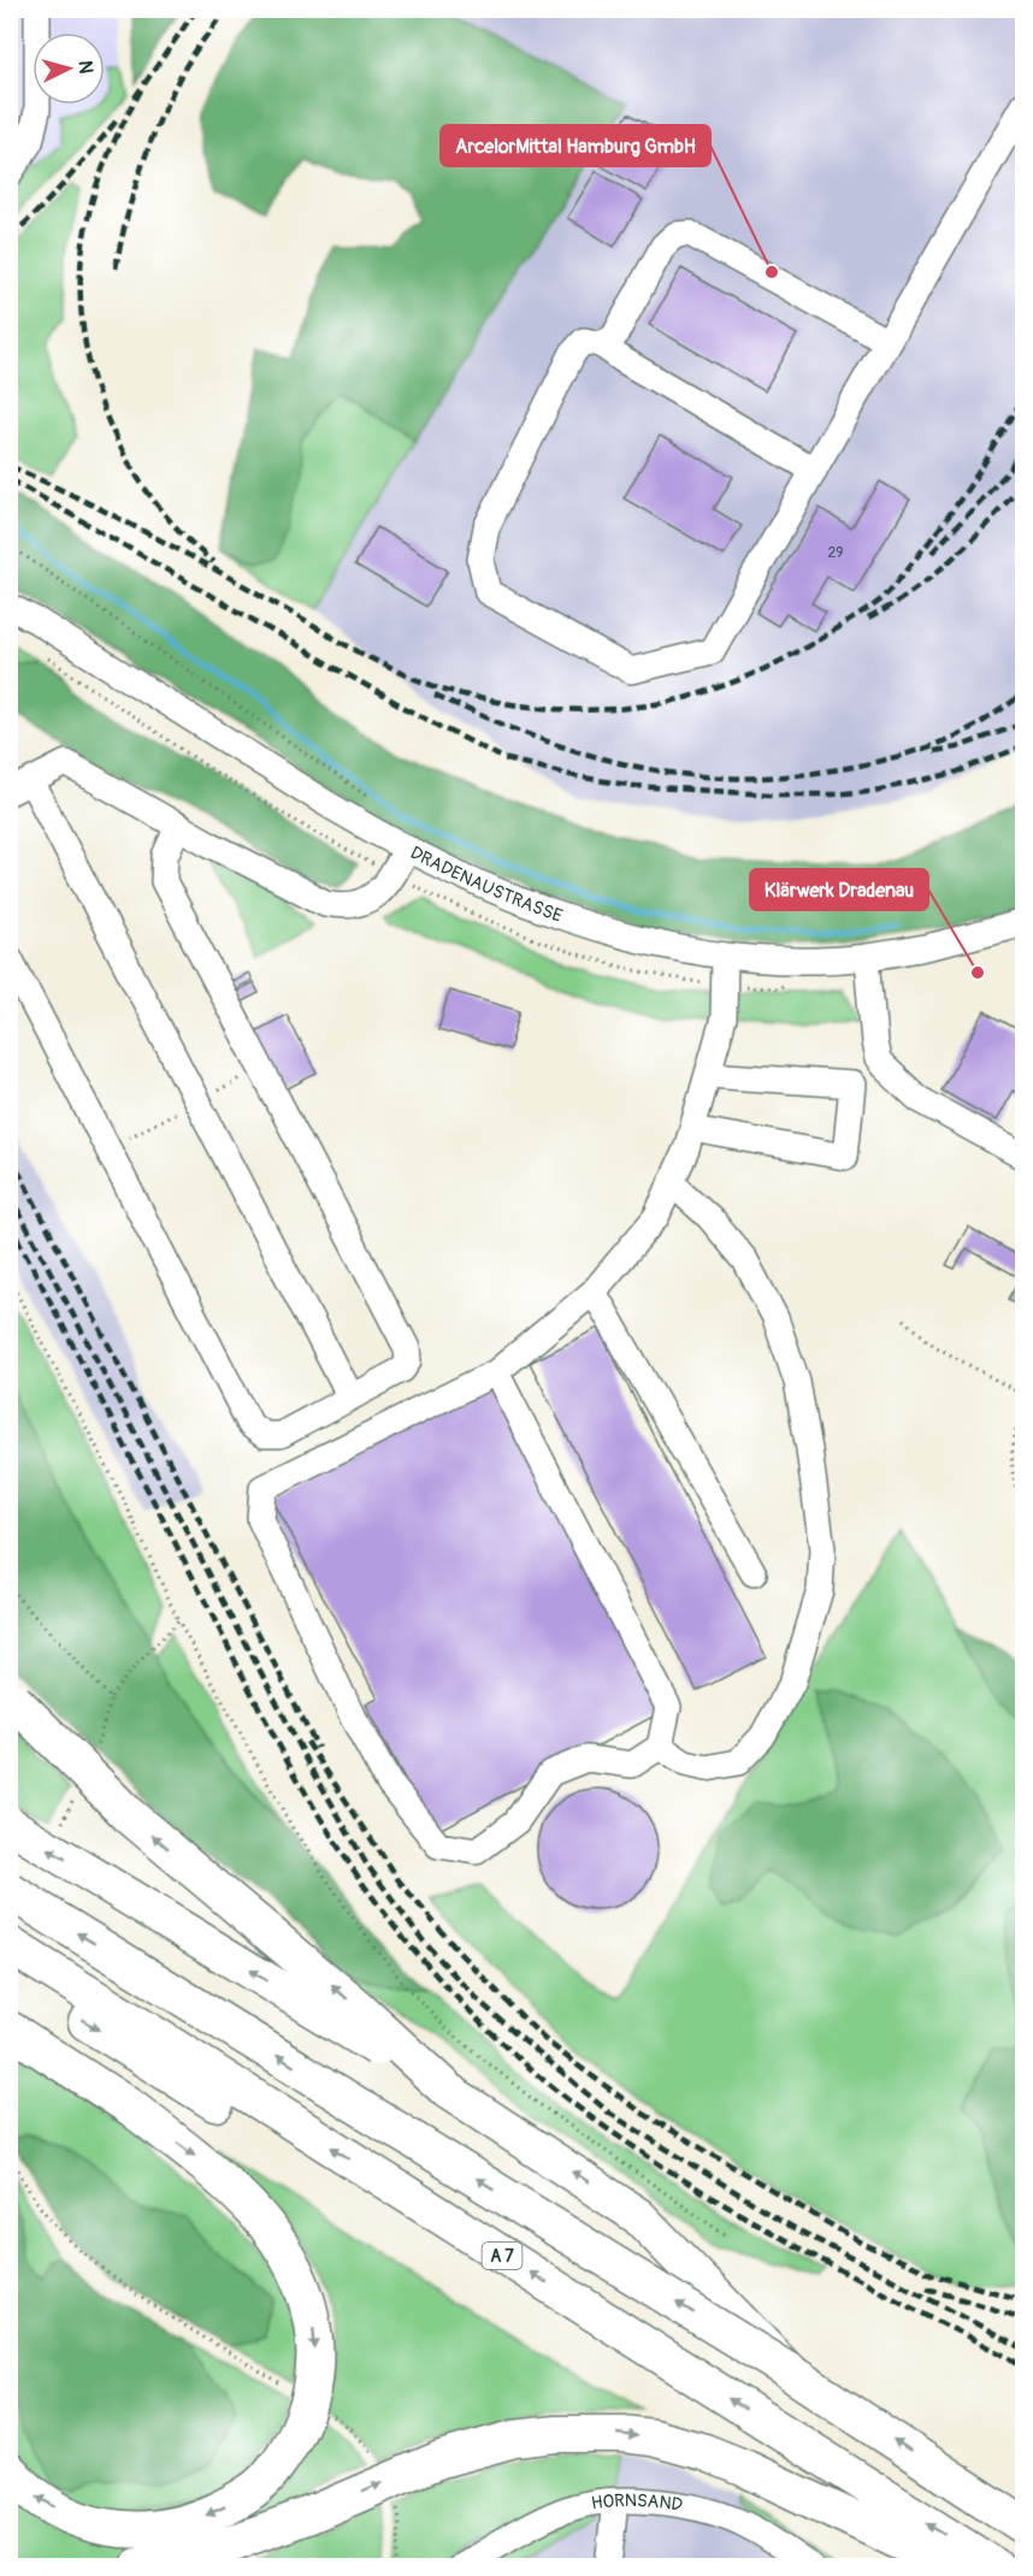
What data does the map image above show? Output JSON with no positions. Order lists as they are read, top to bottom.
{
  "streets": {
    "highway": ["A 7"],
    "street": ["DRADENAUSTRASSE", "HORNSAND"]
  },
  "places": ["ArcelorMittal Hamburg GmbH", "Klärwerk Dradenau"],
  "house_numbers": ["29"],
  "north": "right"
}
